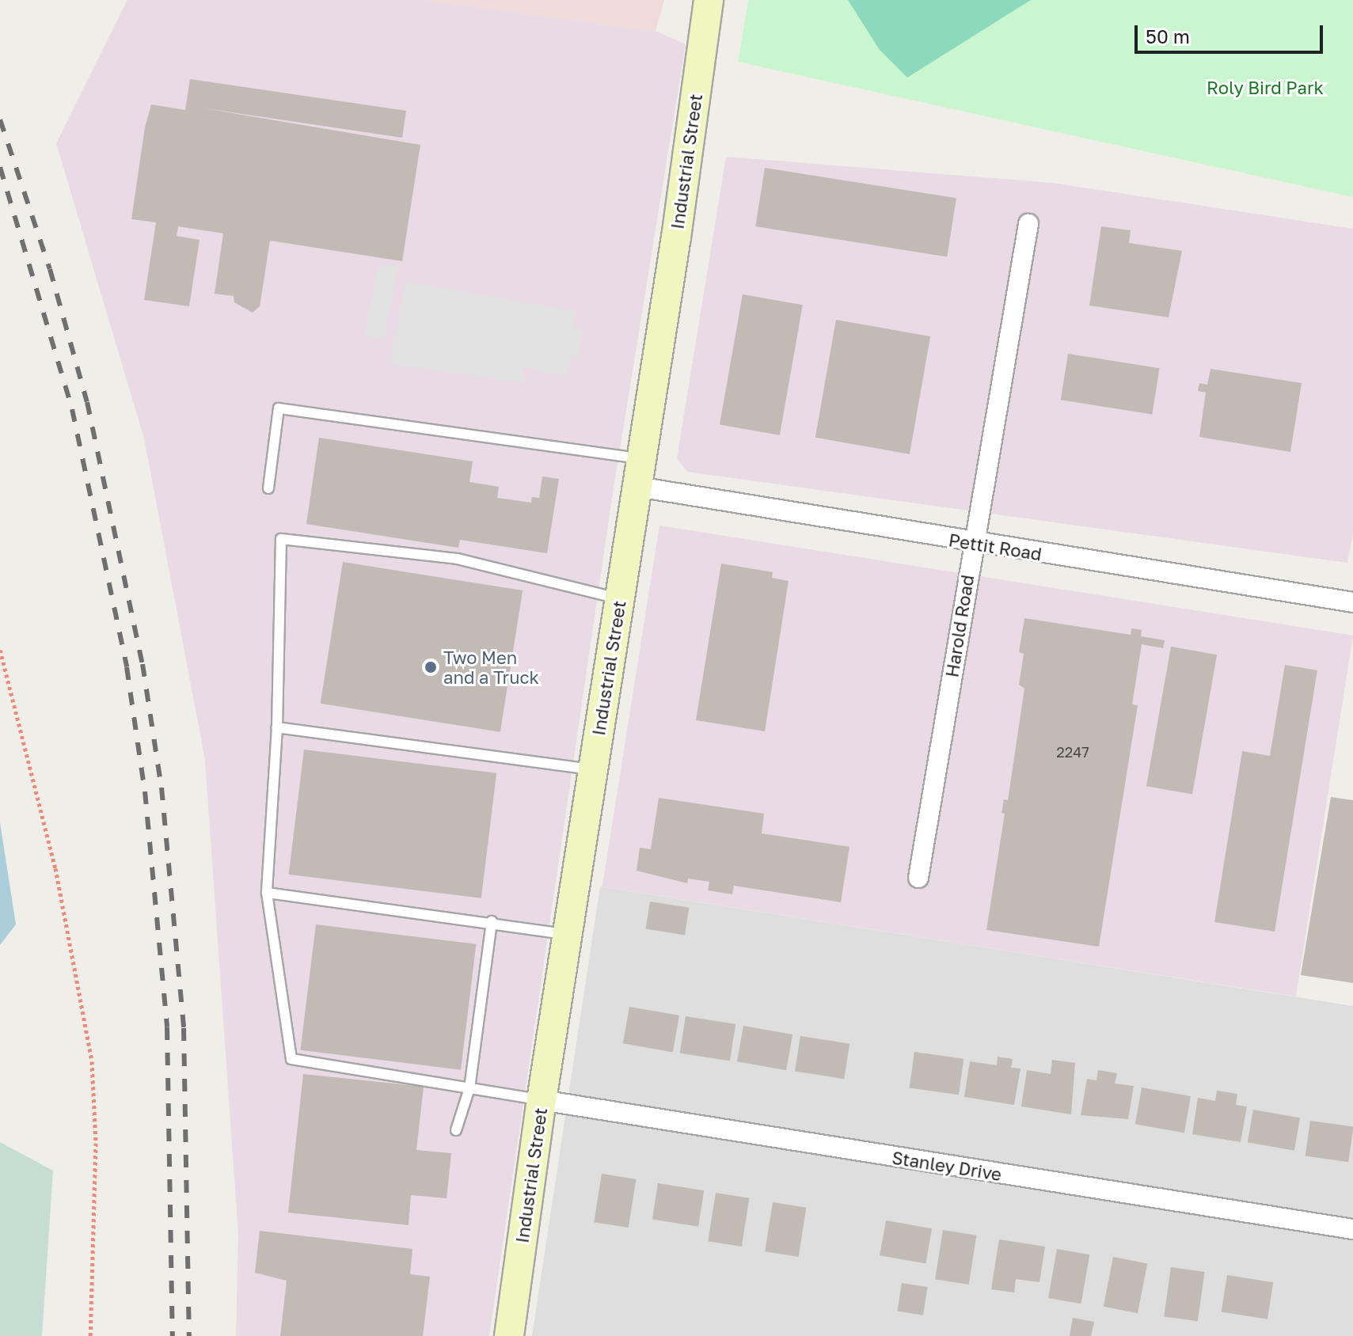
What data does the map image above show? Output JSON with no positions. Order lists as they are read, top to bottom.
{
  "streets": {
    "street": [
      "Industrial Street",
      "Pettit Road",
      "Harold Road",
      "Stanley Drive"
    ]
  },
  "crossings": [
    ["Industrial Street", "Pettit Road"],
    ["Industrial Street", "Stanley Drive"],
    ["Pettit Road", "Harold Road"]
  ],
  "parks": ["Roly Bird Park"],
  "places": ["Two Men and a Truck"],
  "house_numbers": ["2247"],
  "scale_bar": "50 m"
}
